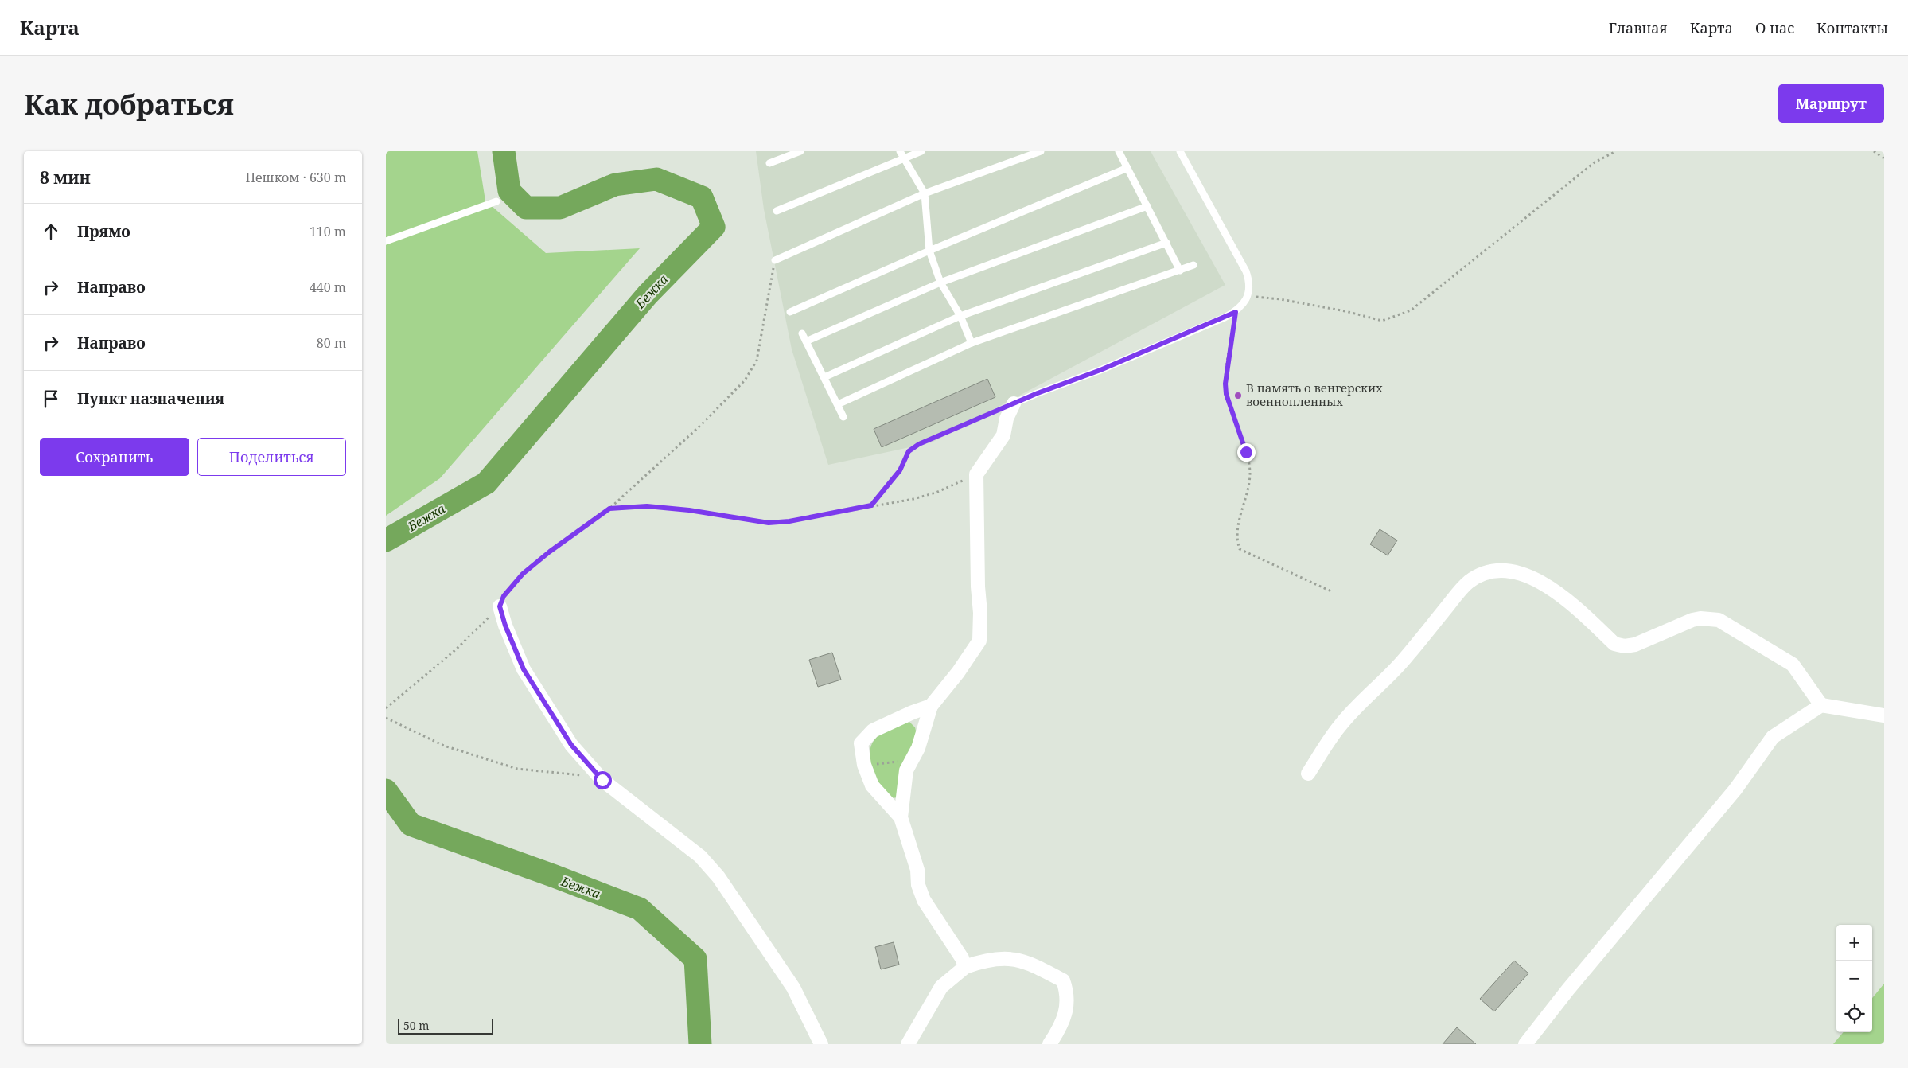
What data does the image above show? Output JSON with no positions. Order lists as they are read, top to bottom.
{
  "water": ["Бежка"],
  "places": ["В память о венгерских военнопленных"],
  "scale_bar": "50 m",
  "page": {
    "header": "Карта",
    "nav": [
      "Главная",
      "Карта",
      "О нас",
      "Контакты"
    ],
    "buttons": [
      "Маршрут",
      ["Сохранить", "Поделиться"]
    ],
    "title": "Как добраться",
    "heading": ["8 мин", "Пешком · 630 m"],
    "list": [
      ["Прямо", "110 m"],
      ["Направо", "440 m"],
      ["Направо", "80 m"],
      "Пункт назначения"
    ],
    "map_buttons": ["+", "−"],
    "scale": "50 m"
  }
}
